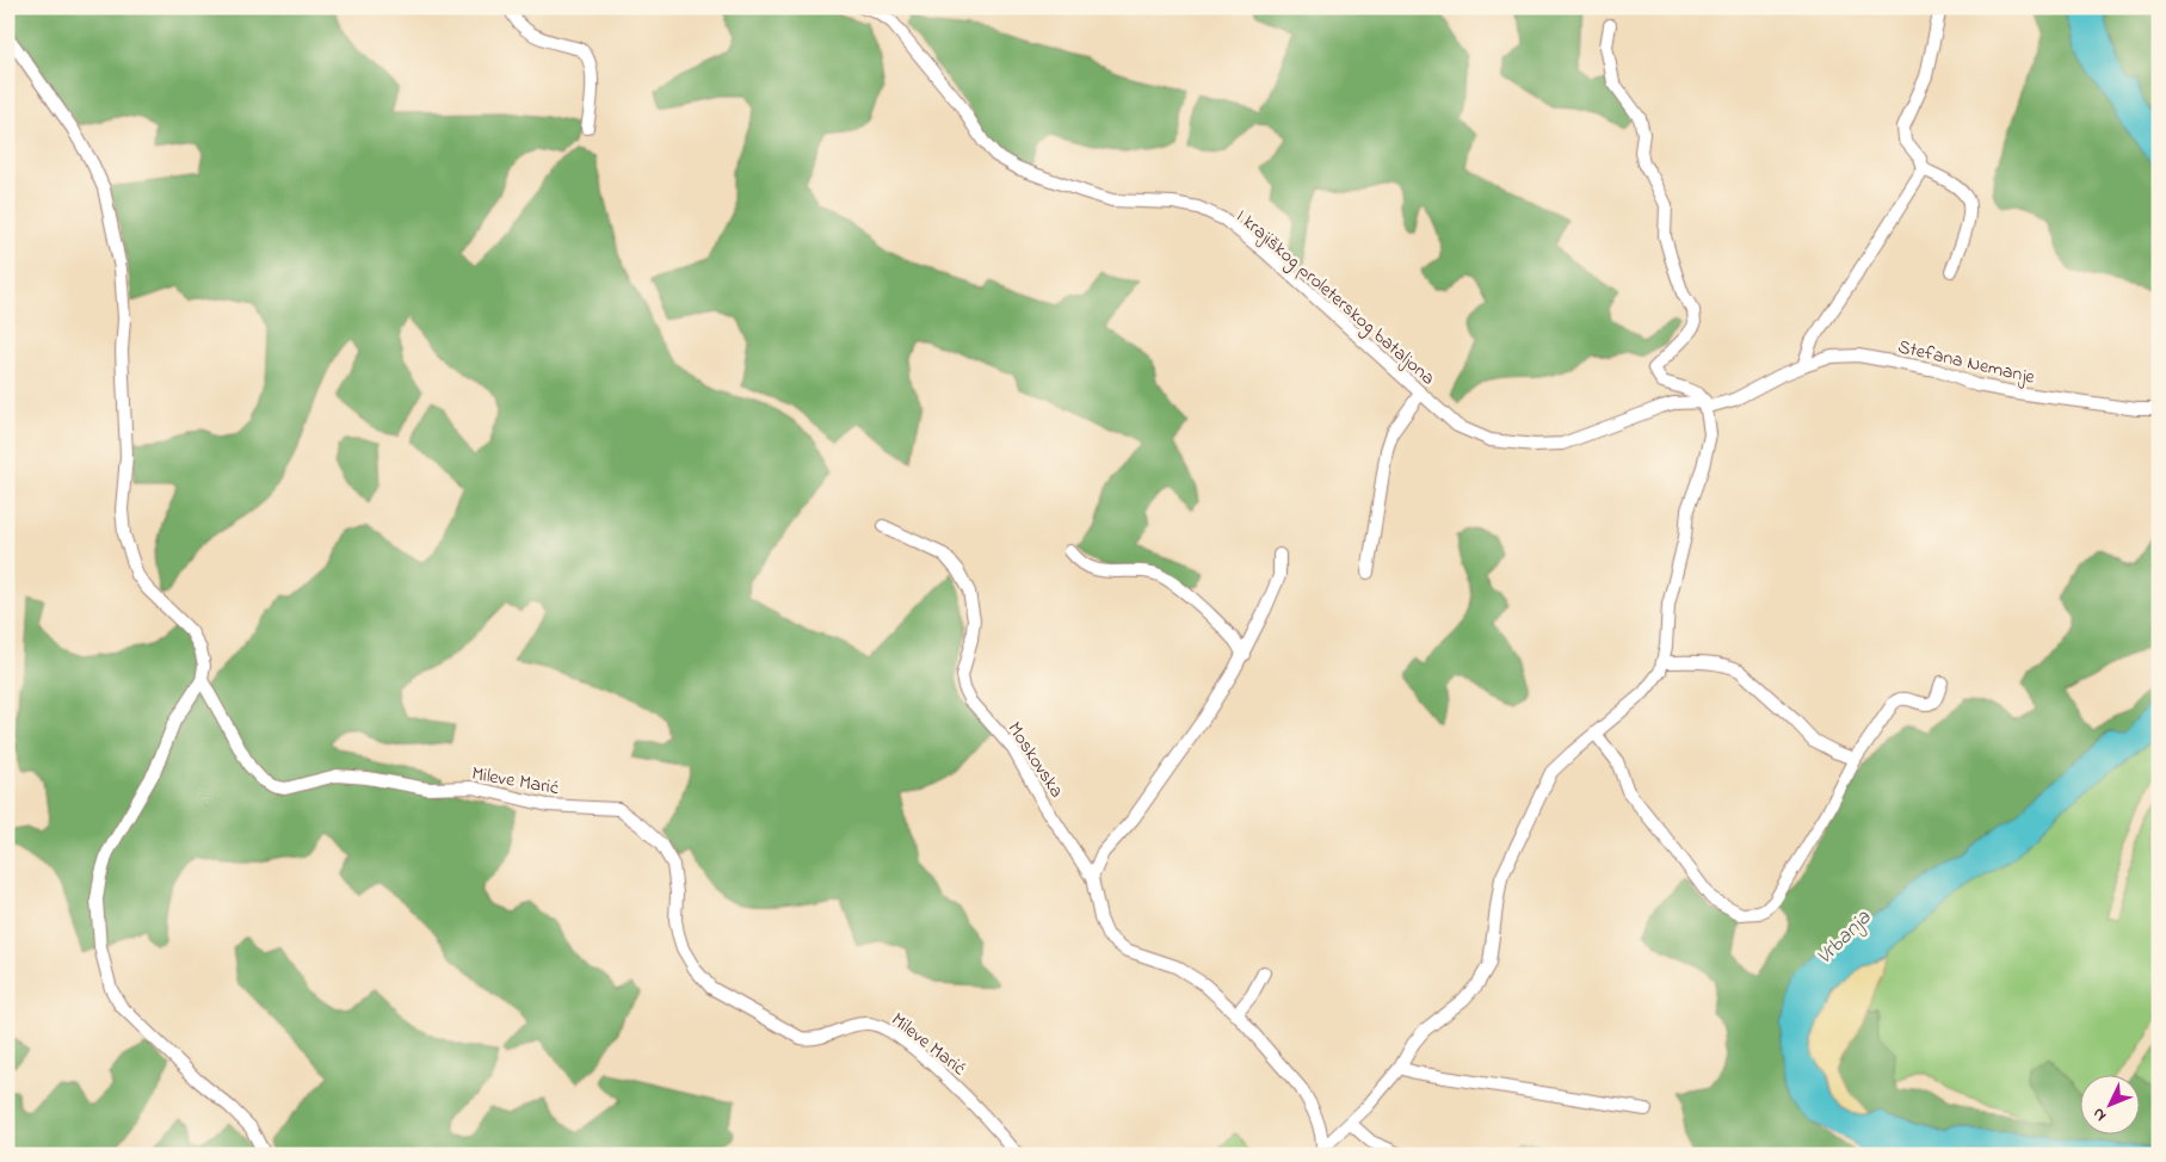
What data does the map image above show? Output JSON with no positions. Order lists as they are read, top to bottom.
{
  "streets": {
    "street": [
      "I krajiškog proleterskog bataljona",
      "Stefana Nemanje",
      "Moskovska",
      "Mileve Marić"
    ]
  },
  "crossings": [
    ["I krajiškog proleterskog bataljona", "Stefana Nemanje"]
  ],
  "water": ["Vrbanja"],
  "north": "bottom left"
}
